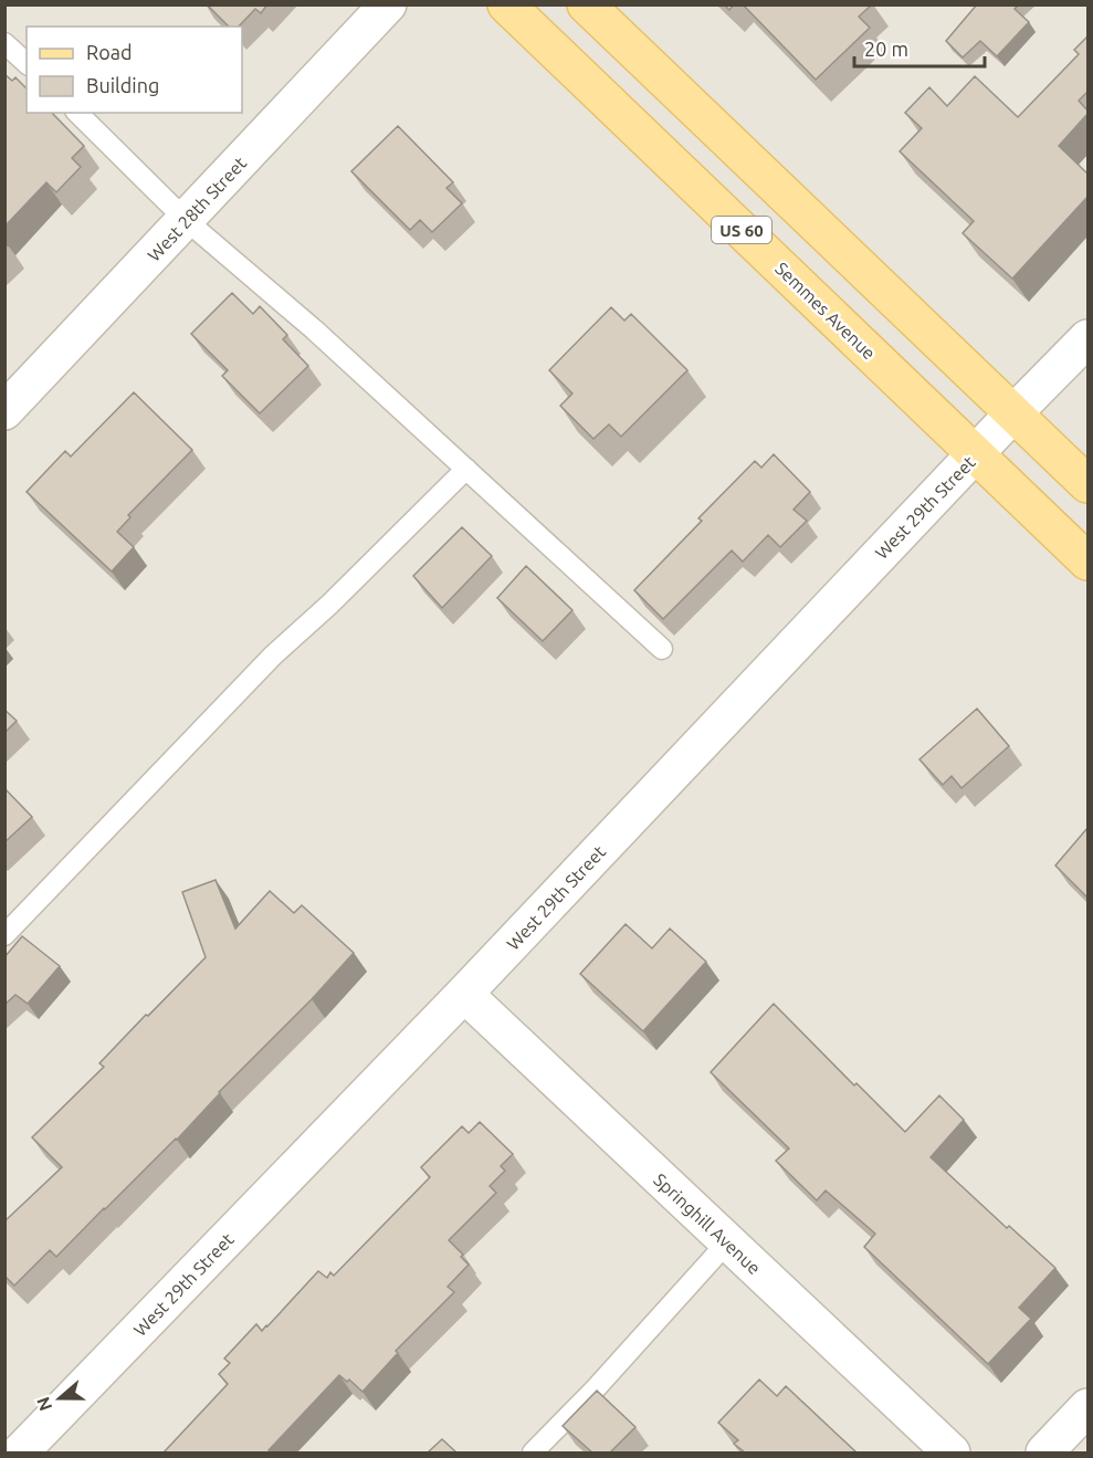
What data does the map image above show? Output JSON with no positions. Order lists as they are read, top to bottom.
{
  "streets": {
    "main road": ["US 60", "Semmes Avenue"],
    "street": ["West 28th Street", "West 29th Street", "Springhill Avenue"]
  },
  "crossings": [
    ["US 60", "West 29th Street"],
    ["Semmes Avenue", "West 29th Street"],
    ["West 29th Street", "Springhill Avenue"]
  ],
  "legend": ["Road", "Building"],
  "scale_bar": "20 m",
  "north": "left"
}
